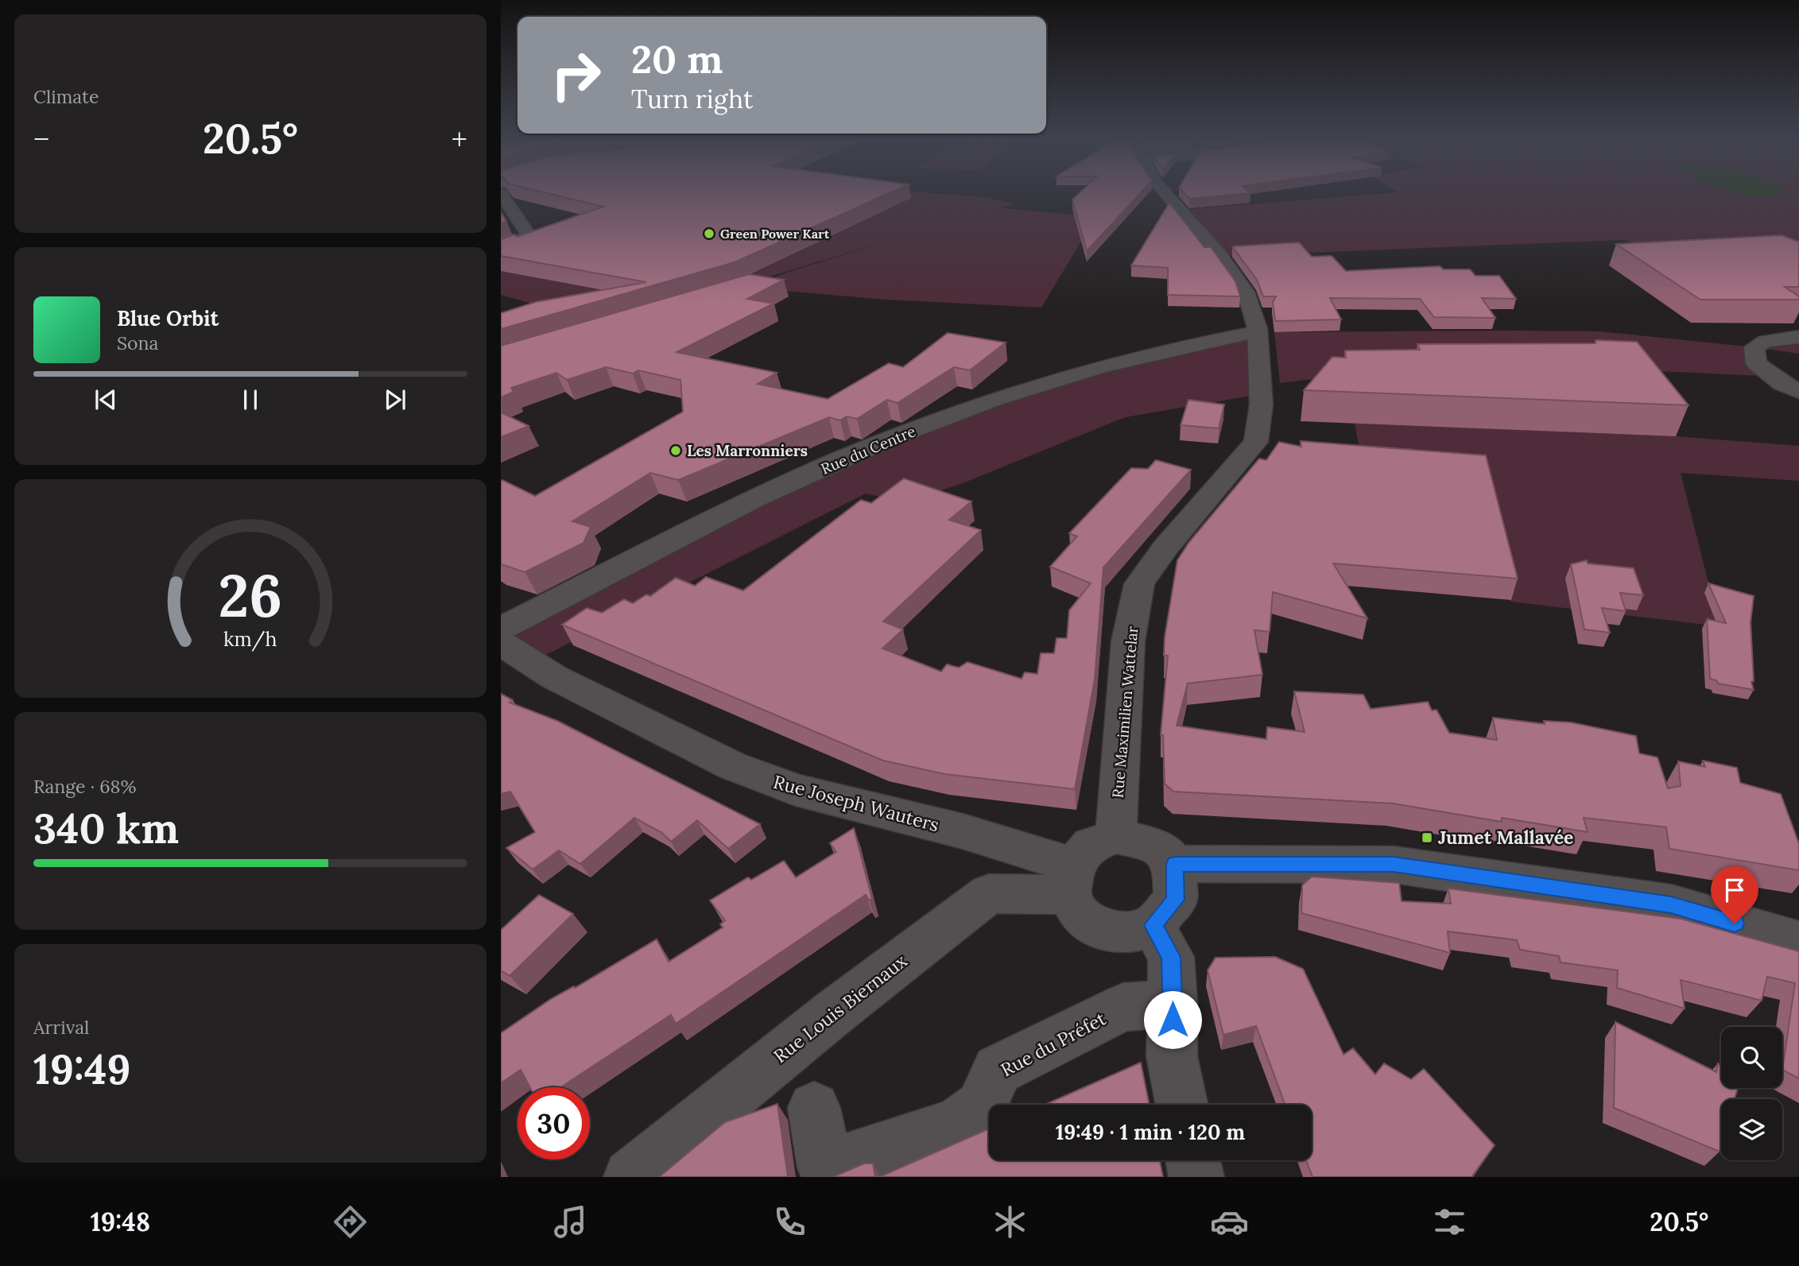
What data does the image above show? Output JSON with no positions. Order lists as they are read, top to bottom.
{
  "streets": {
    "street": [
      "Rue du Centre",
      "Rue Maximilien Wattelar",
      "Rue Joseph Wauters",
      "Rue Louis Biernaux",
      "Rue du Préfet"
    ]
  },
  "crossings": [
    ["Rue du Centre", "Rue Maximilien Wattelar"],
    ["Rue Maximilien Wattelar", "Rue Joseph Wauters"],
    ["Rue Maximilien Wattelar", "Rue Louis Biernaux"],
    ["Rue Joseph Wauters", "Rue Louis Biernaux"]
  ],
  "places": {
    "other": ["Green Power Kart", "Les Marronniers"],
    "transit": ["Jumet Mallavée"]
  },
  "page": {
    "tile": [
      "Climate",
      ["Range · 68%", "340 km"],
      ["Arrival", "19:49"]
    ],
    "turn": ["20 m", "Turn right"],
    "heat": ["−", "20.5°", "+"],
    "song": ["Blue Orbit", "Sona"],
    "limit": "30",
    "trip": "19:49 · 1 min · 120 m",
    "tabs": ["19:48", "20.5°"],
    "gauge": ["26", "km/h"]
  }
}
